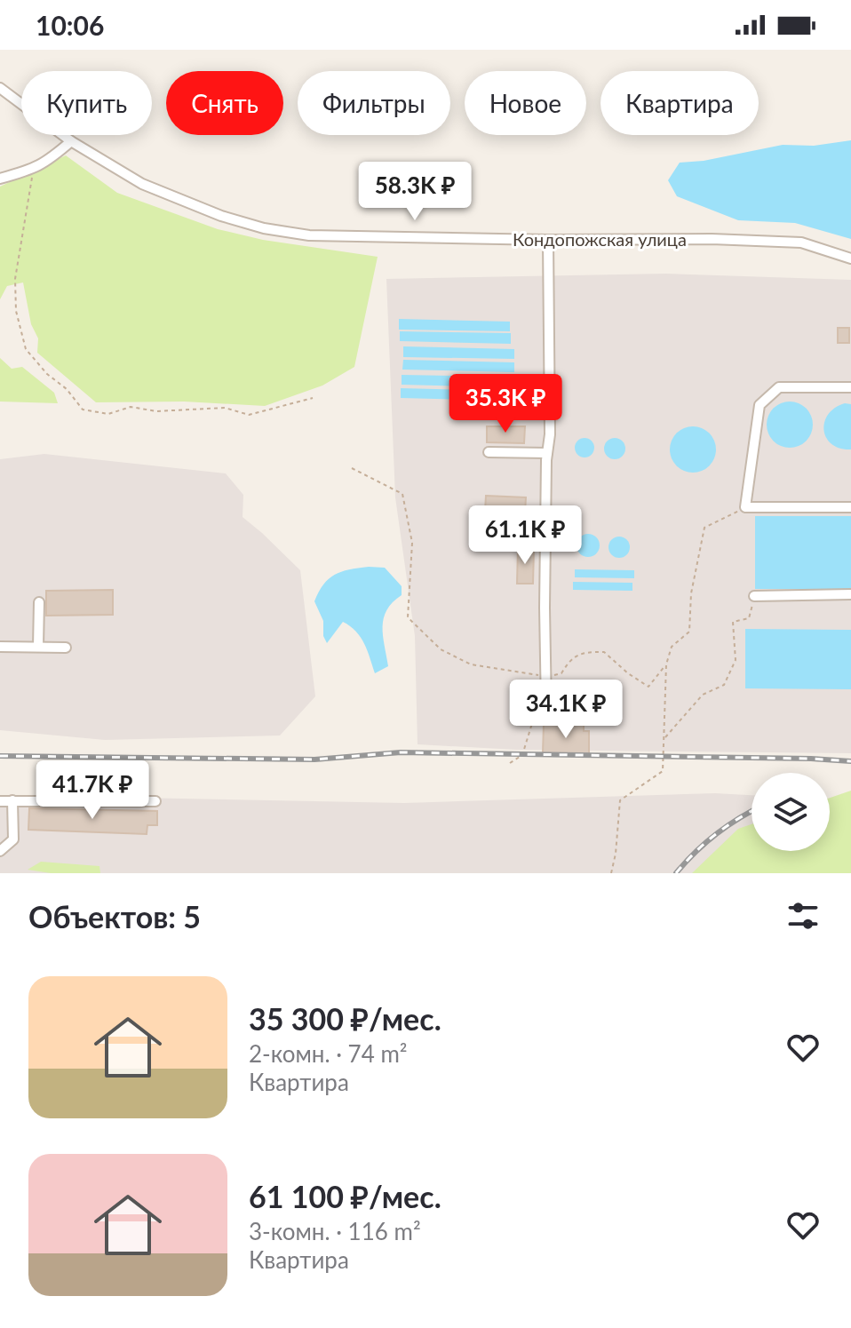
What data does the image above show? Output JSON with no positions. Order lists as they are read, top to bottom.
{
  "streets": {
    "street": ["Кондопожская улица"]
  },
  "page": {
    "status": "10:06",
    "chip": [
      "Купить",
      "Снять",
      "Фильтры",
      "Новое",
      "Квартира"
    ],
    "price": [
      "58.3K ₽",
      "35.3K ₽",
      "61.1K ₽",
      "34.1K ₽",
      "41.7K ₽"
    ],
    "heading": "Объектов: 5",
    "list": [
      {
        "name": "35 300 ₽/мес.",
        "note": "2-комн. · 74 m² · Квартира"
      },
      {
        "name": "61 100 ₽/мес.",
        "note": "3-комн. · 116 m² · Квартира"
      }
    ]
  }
}
